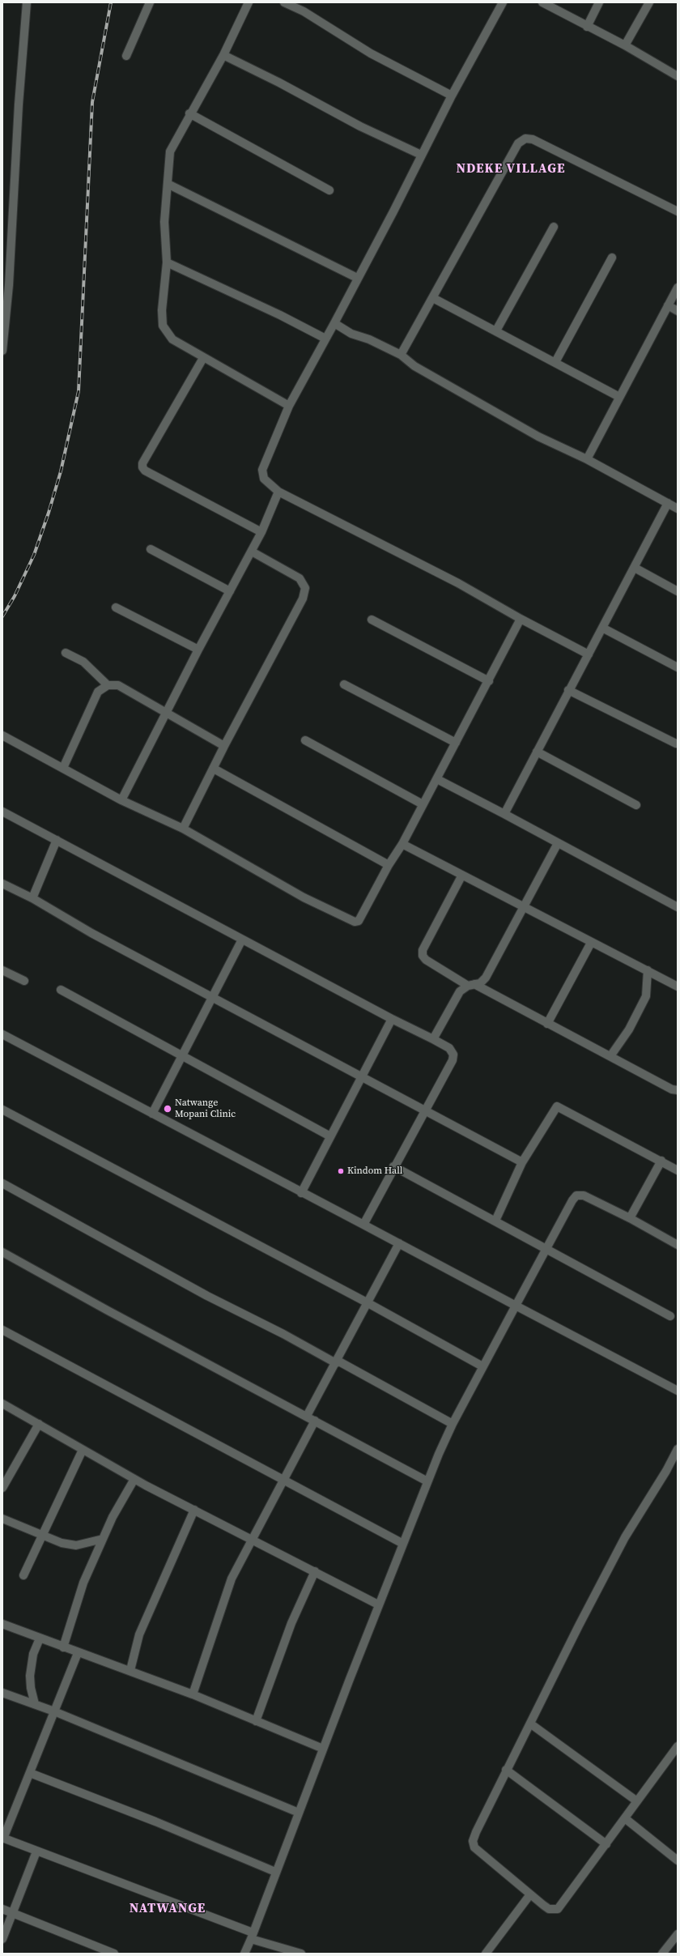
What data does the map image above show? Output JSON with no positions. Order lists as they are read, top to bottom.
{
  "districts": ["NDEKE VILLAGE", "NATWANGE"],
  "places": ["Natwange Mopani Clinic", "Kindom Hall"]
}
